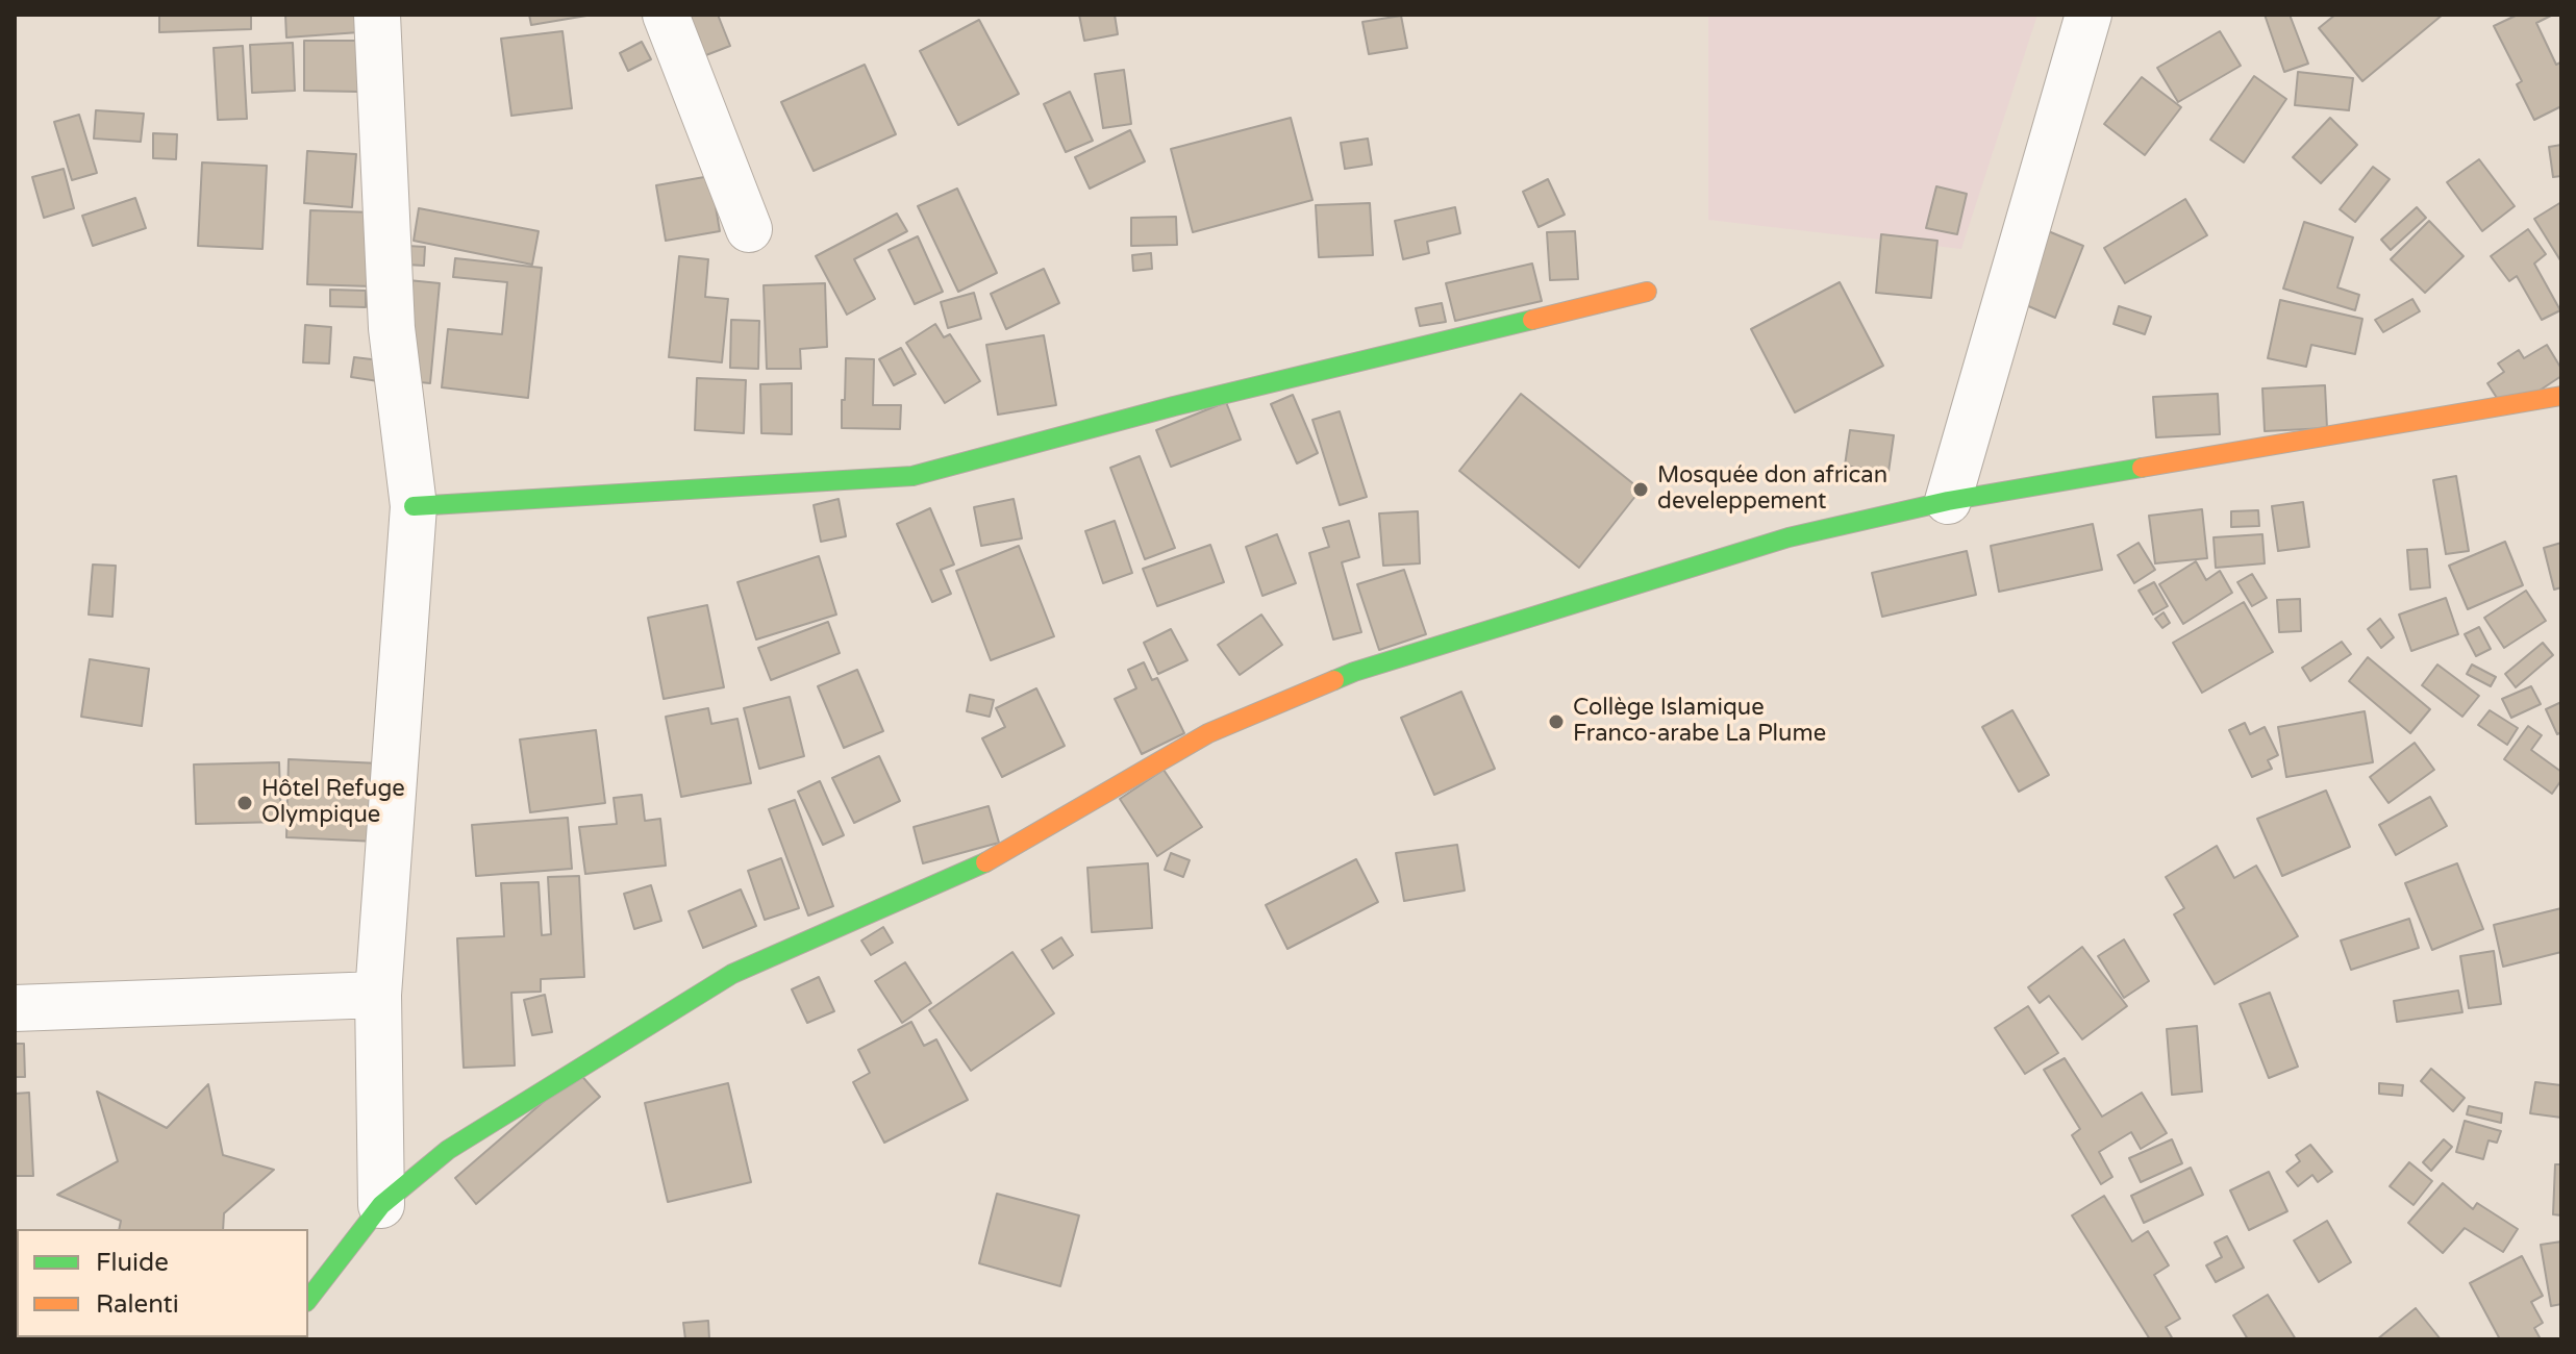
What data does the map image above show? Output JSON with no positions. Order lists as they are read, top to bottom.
{
  "places": ["Mosquée don african develeppement", "Collège Islamique Franco-arabe La Plume", "Hôtel Refuge Olympique"],
  "legend": ["Fluide", "Ralenti"]
}
